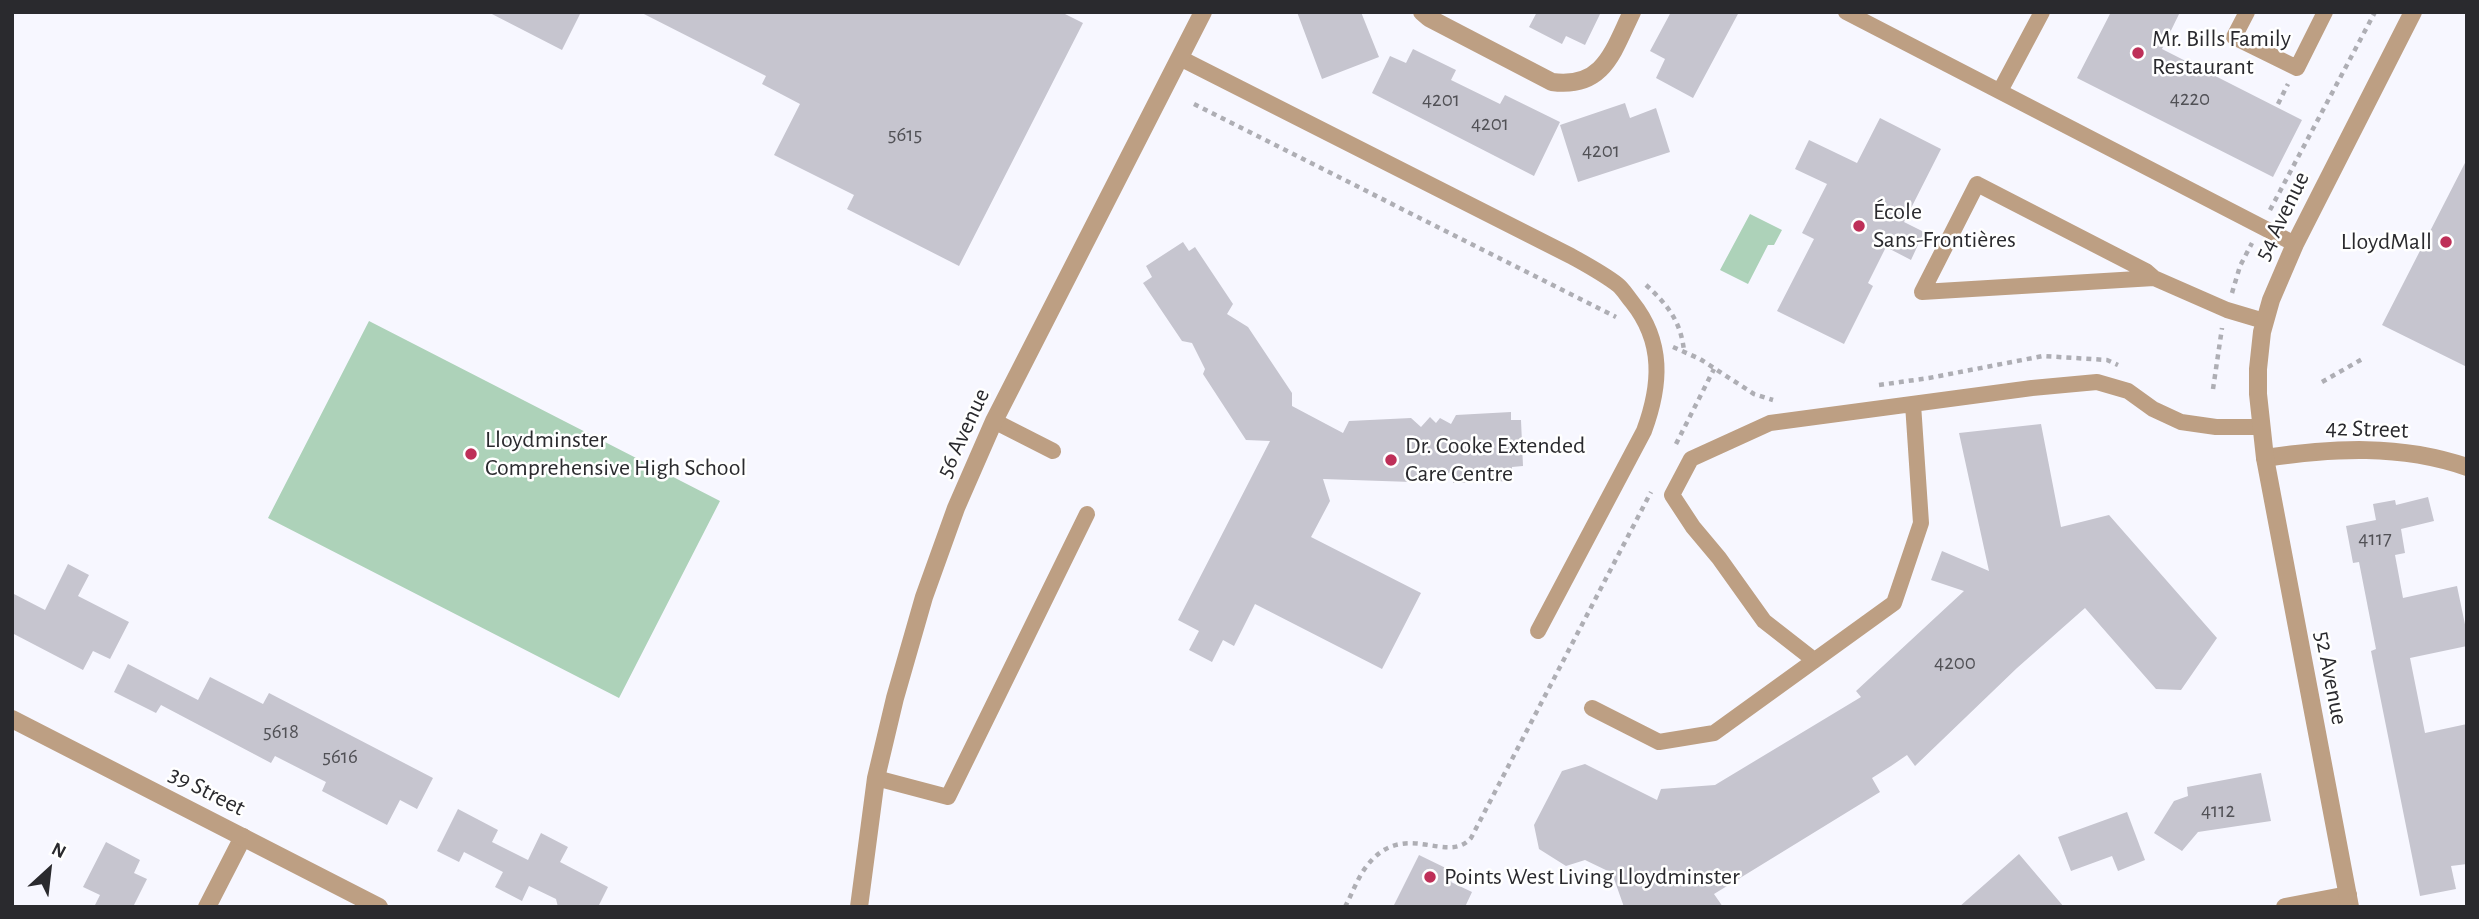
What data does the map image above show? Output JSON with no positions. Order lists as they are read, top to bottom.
{
  "streets": {
    "street": [
      "54 Avenue",
      "42 Street",
      "56 Avenue",
      "52 Avenue",
      "39 Street"
    ]
  },
  "crossings": [
    ["54 Avenue", "42 Street"],
    ["54 Avenue", "52 Avenue"],
    ["42 Street", "52 Avenue"]
  ],
  "places": [
    "Mr. Bills Family Restaurant",
    "École Sans-Frontières",
    "LloydMall",
    "Lloydminster Comprehensive High School",
    "Dr. Cooke Extended Care Centre",
    "Points West Living Lloydminster"
  ],
  "house_numbers": [
    "4220",
    "4201",
    "4201",
    "5615",
    "4201",
    "4117",
    "4200",
    "5618",
    "5616",
    "4112"
  ],
  "north": "top right"
}
